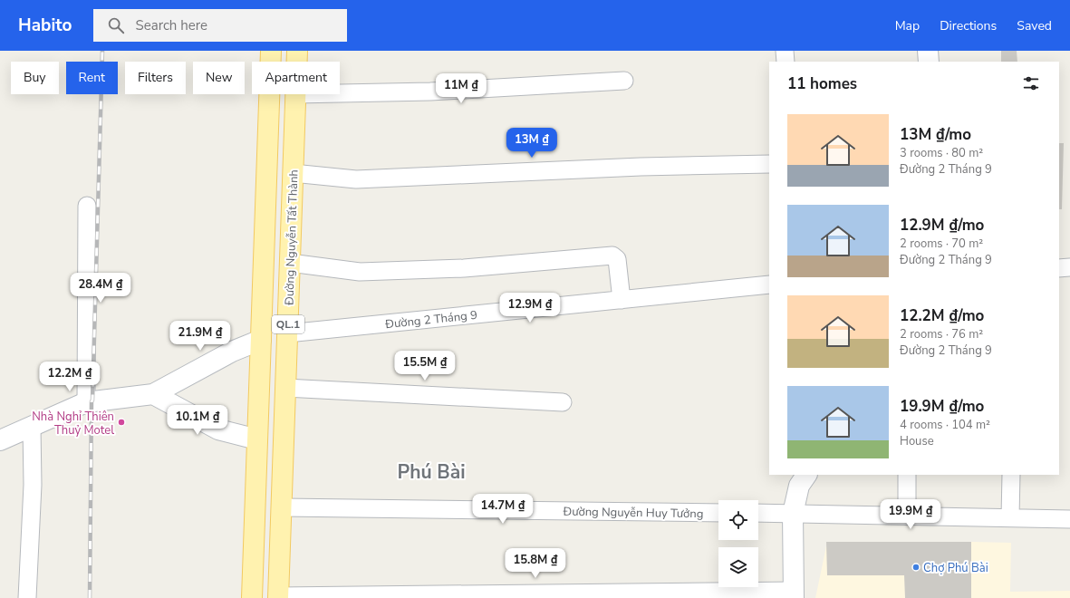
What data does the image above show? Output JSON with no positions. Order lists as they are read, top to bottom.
{
  "streets": {
    "main road": ["Đường Nguyễn Tất Thành", "QL.1"],
    "street": ["Đường 2 Tháng 9", "Đường Nguyễn Huy Tưởng"]
  },
  "crossings": [
    ["Đường Nguyễn Tất Thành", "Đường 2 Tháng 9"],
    ["Đường Nguyễn Tất Thành", "Đường Nguyễn Huy Tưởng"]
  ],
  "districts": ["Phú Bài"],
  "places": ["Nhà Nghỉ Thiên Thuỷ Motel", "Chợ Phú Bài"],
  "page": {
    "header": "Habito",
    "search": "Search here",
    "nav": ["Map", "Directions", "Saved"],
    "chip": [
      "Buy",
      "Rent",
      "Filters",
      "New",
      "Apartment"
    ],
    "heading": "11 homes",
    "price": [
      "11M ₫",
      "13M ₫",
      "28.4M ₫",
      "12.9M ₫",
      "21.9M ₫",
      "15.5M ₫",
      "12.2M ₫",
      "10.1M ₫",
      "14.7M ₫",
      "19.9M ₫",
      "15.8M ₫"
    ],
    "list": [
      {
        "name": "13M ₫/mo",
        "note": "3 rooms · 80 m² · Đường 2 Tháng 9"
      },
      {
        "name": "12.9M ₫/mo",
        "note": "2 rooms · 70 m² · Đường 2 Tháng 9"
      },
      {
        "name": "12.2M ₫/mo",
        "note": "2 rooms · 76 m² · Đường 2 Tháng 9"
      },
      {
        "name": "19.9M ₫/mo",
        "note": "4 rooms · 104 m² · House"
      }
    ]
  }
}
